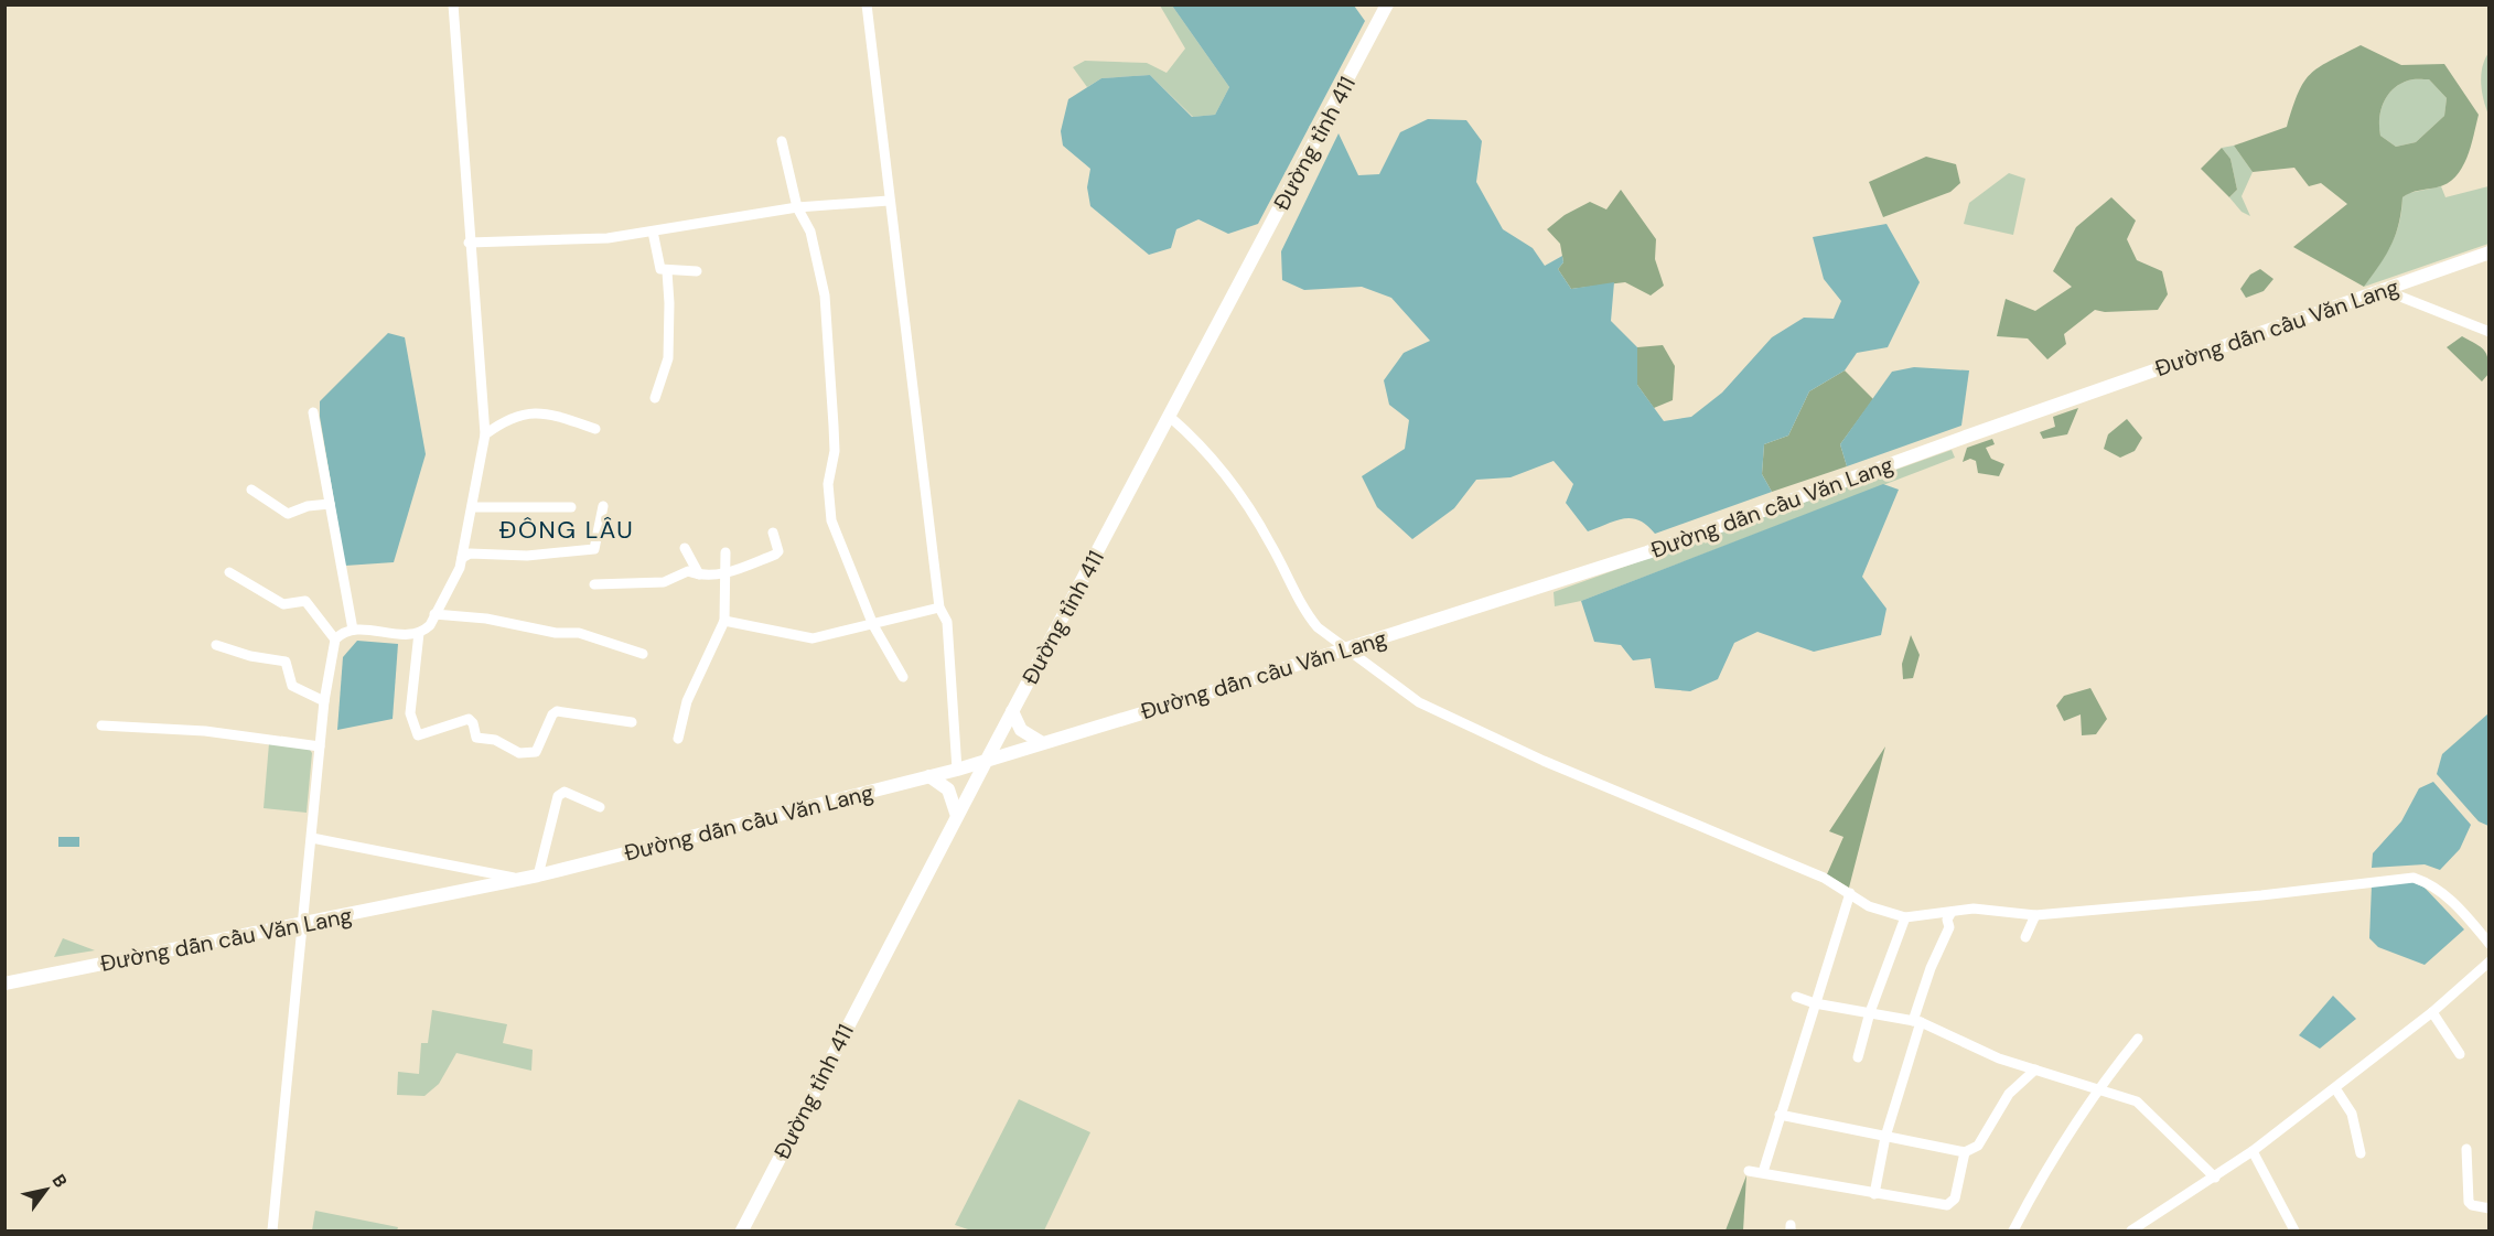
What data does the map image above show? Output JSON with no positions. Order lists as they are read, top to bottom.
{
  "streets": {
    "main road": ["Đường tỉnh 411", "Đường dẫn cầu Văn Lang"]
  },
  "crossings": [
    ["Đường tỉnh 411", "Đường dẫn cầu Văn Lang"]
  ],
  "districts": ["ĐÔNG LÂU"],
  "north": "top right"
}
